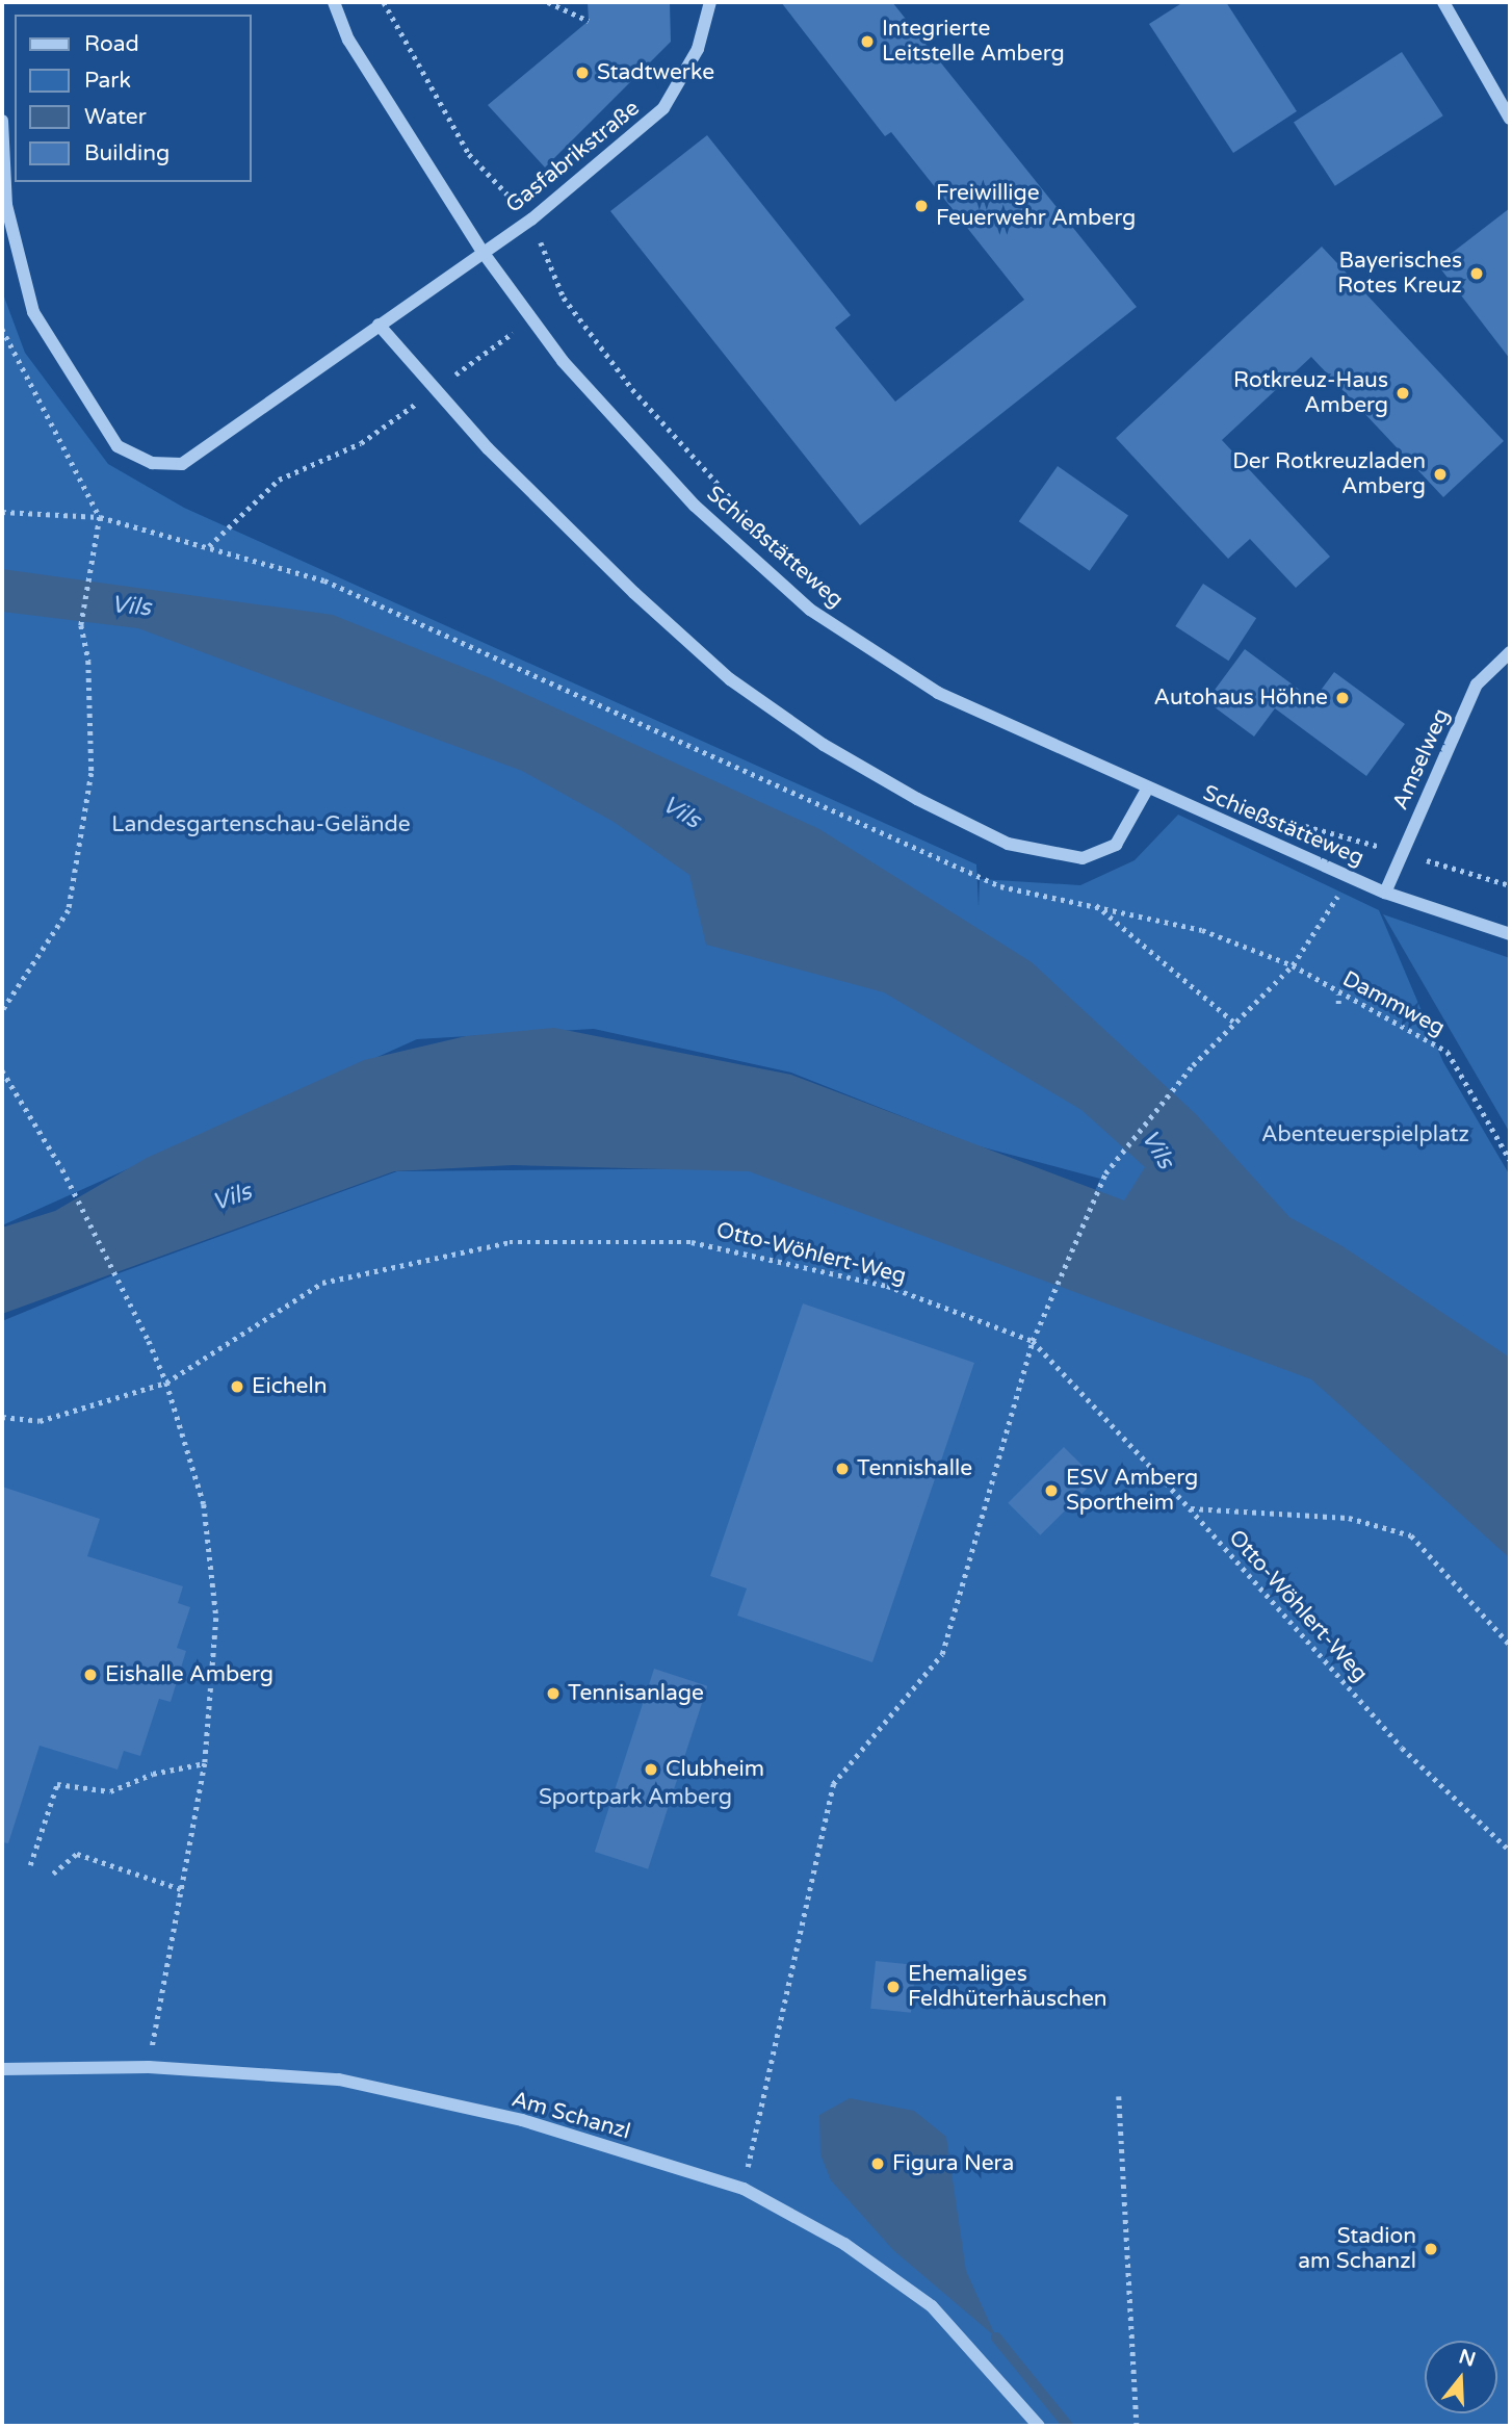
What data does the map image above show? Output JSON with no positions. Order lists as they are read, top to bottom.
{
  "streets": {
    "street": [
      "Gasfabrikstraße",
      "Schießstätteweg",
      "Amselweg",
      "Am Schanzl"
    ],
    "path": ["Dammweg", "Otto-Wöhlert-Weg"]
  },
  "crossings": [
    ["Gasfabrikstraße", "Schießstätteweg"],
    ["Schießstätteweg", "Amselweg"]
  ],
  "water": ["Vils"],
  "parks": ["Landesgartenschau-Gelände", "Abenteuerspielplatz", "Sportpark Amberg"],
  "places": [
    "Integrierte Leitstelle Amberg",
    "Stadtwerke",
    "Freiwillige Feuerwehr Amberg",
    "Bayerisches Rotes Kreuz",
    "Rotkreuz-Haus Amberg",
    "Der Rotkreuzladen Amberg",
    "Autohaus Höhne",
    "Eicheln",
    "Tennishalle",
    "ESV Amberg Sportheim",
    "Eishalle Amberg",
    "Tennisanlage",
    "Clubheim",
    "Ehemaliges Feldhüterhäuschen",
    "Figura Nera",
    "Stadion am Schanzl"
  ],
  "legend": [
    "Road",
    "Park",
    "Water",
    "Building"
  ],
  "north": "top"
}
